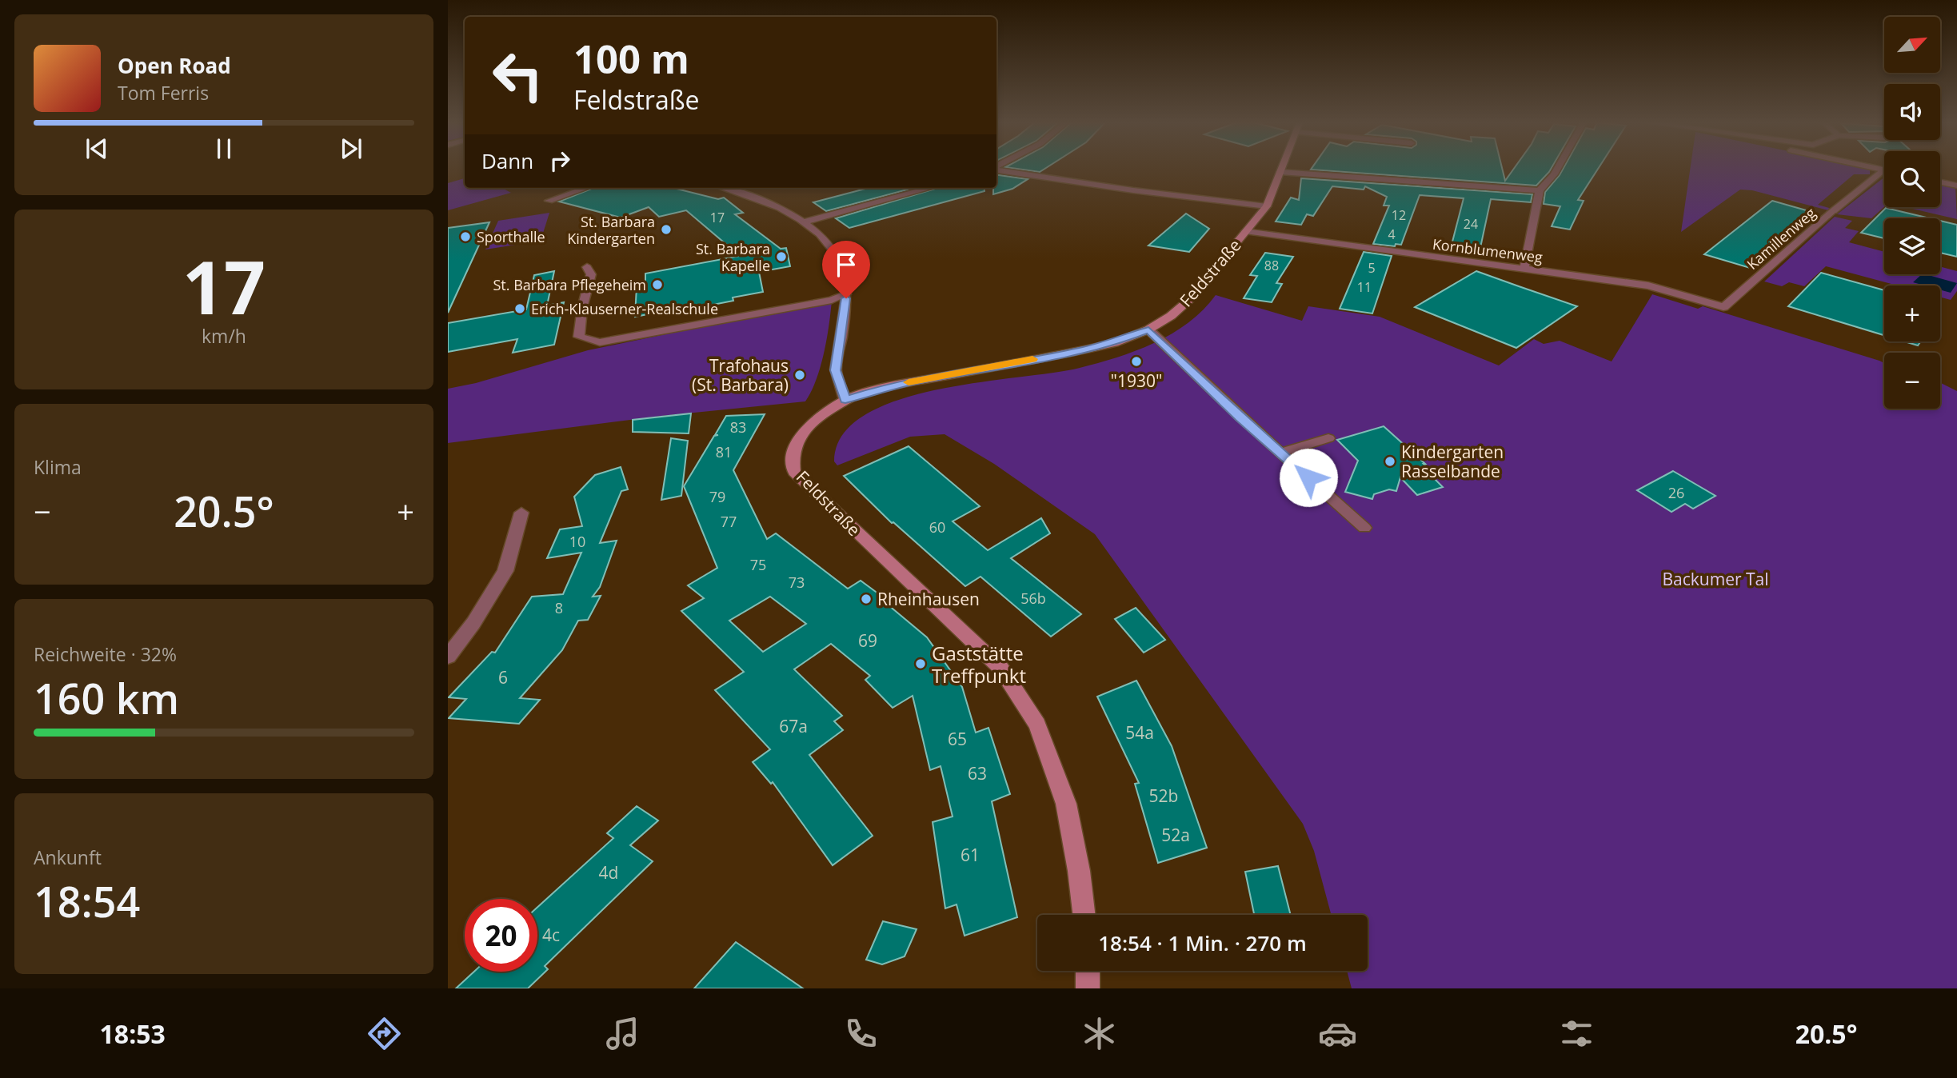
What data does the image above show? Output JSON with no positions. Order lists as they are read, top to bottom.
{
  "streets": {
    "main road": ["Feldstraße"],
    "street": ["Kamillenweg", "Kornblumenweg"]
  },
  "crossings": [
    ["Kamillenweg", "Kornblumenweg"],
    ["Kornblumenweg", "Feldstraße"]
  ],
  "parks": ["Backumer Tal"],
  "places": [
    "St. Barbara Kindergarten",
    "Sporthalle",
    "St. Barbara Kapelle",
    "St. Barbara Pflegeheim",
    "Erich-Klauserner-Realschule",
    "\"1930\"",
    "Trafohaus (St. Barbara)",
    "Kindergarten Rasselbande",
    "Rheinhausen",
    "Gaststätte Treffpunkt"
  ],
  "house_numbers": [
    "12",
    "17",
    "24",
    "4",
    "88",
    "5",
    "11",
    "83",
    "81",
    "26",
    "79",
    "77",
    "60",
    "10",
    "75",
    "73",
    "56b",
    "8",
    "69",
    "6",
    "67a",
    "54a",
    "65",
    "63",
    "52b",
    "52a",
    "61",
    "4d",
    "4c"
  ],
  "north": "top right",
  "page": {
    "map_buttons": ["+", "−"],
    "turn": ["100 m", "Feldstraße"],
    "song": ["Open Road", "Tom Ferris"],
    "then": "Dann",
    "tile": [
      ["17", "km/h"],
      "Klima",
      ["Reichweite · 32%", "160 km"],
      ["Ankunft", "18:54"]
    ],
    "heat": ["−", "20.5°", "+"],
    "limit": "20",
    "trip": "18:54 · 1 Min. · 270 m",
    "tabs": ["18:53", "20.5°"]
  }
}
